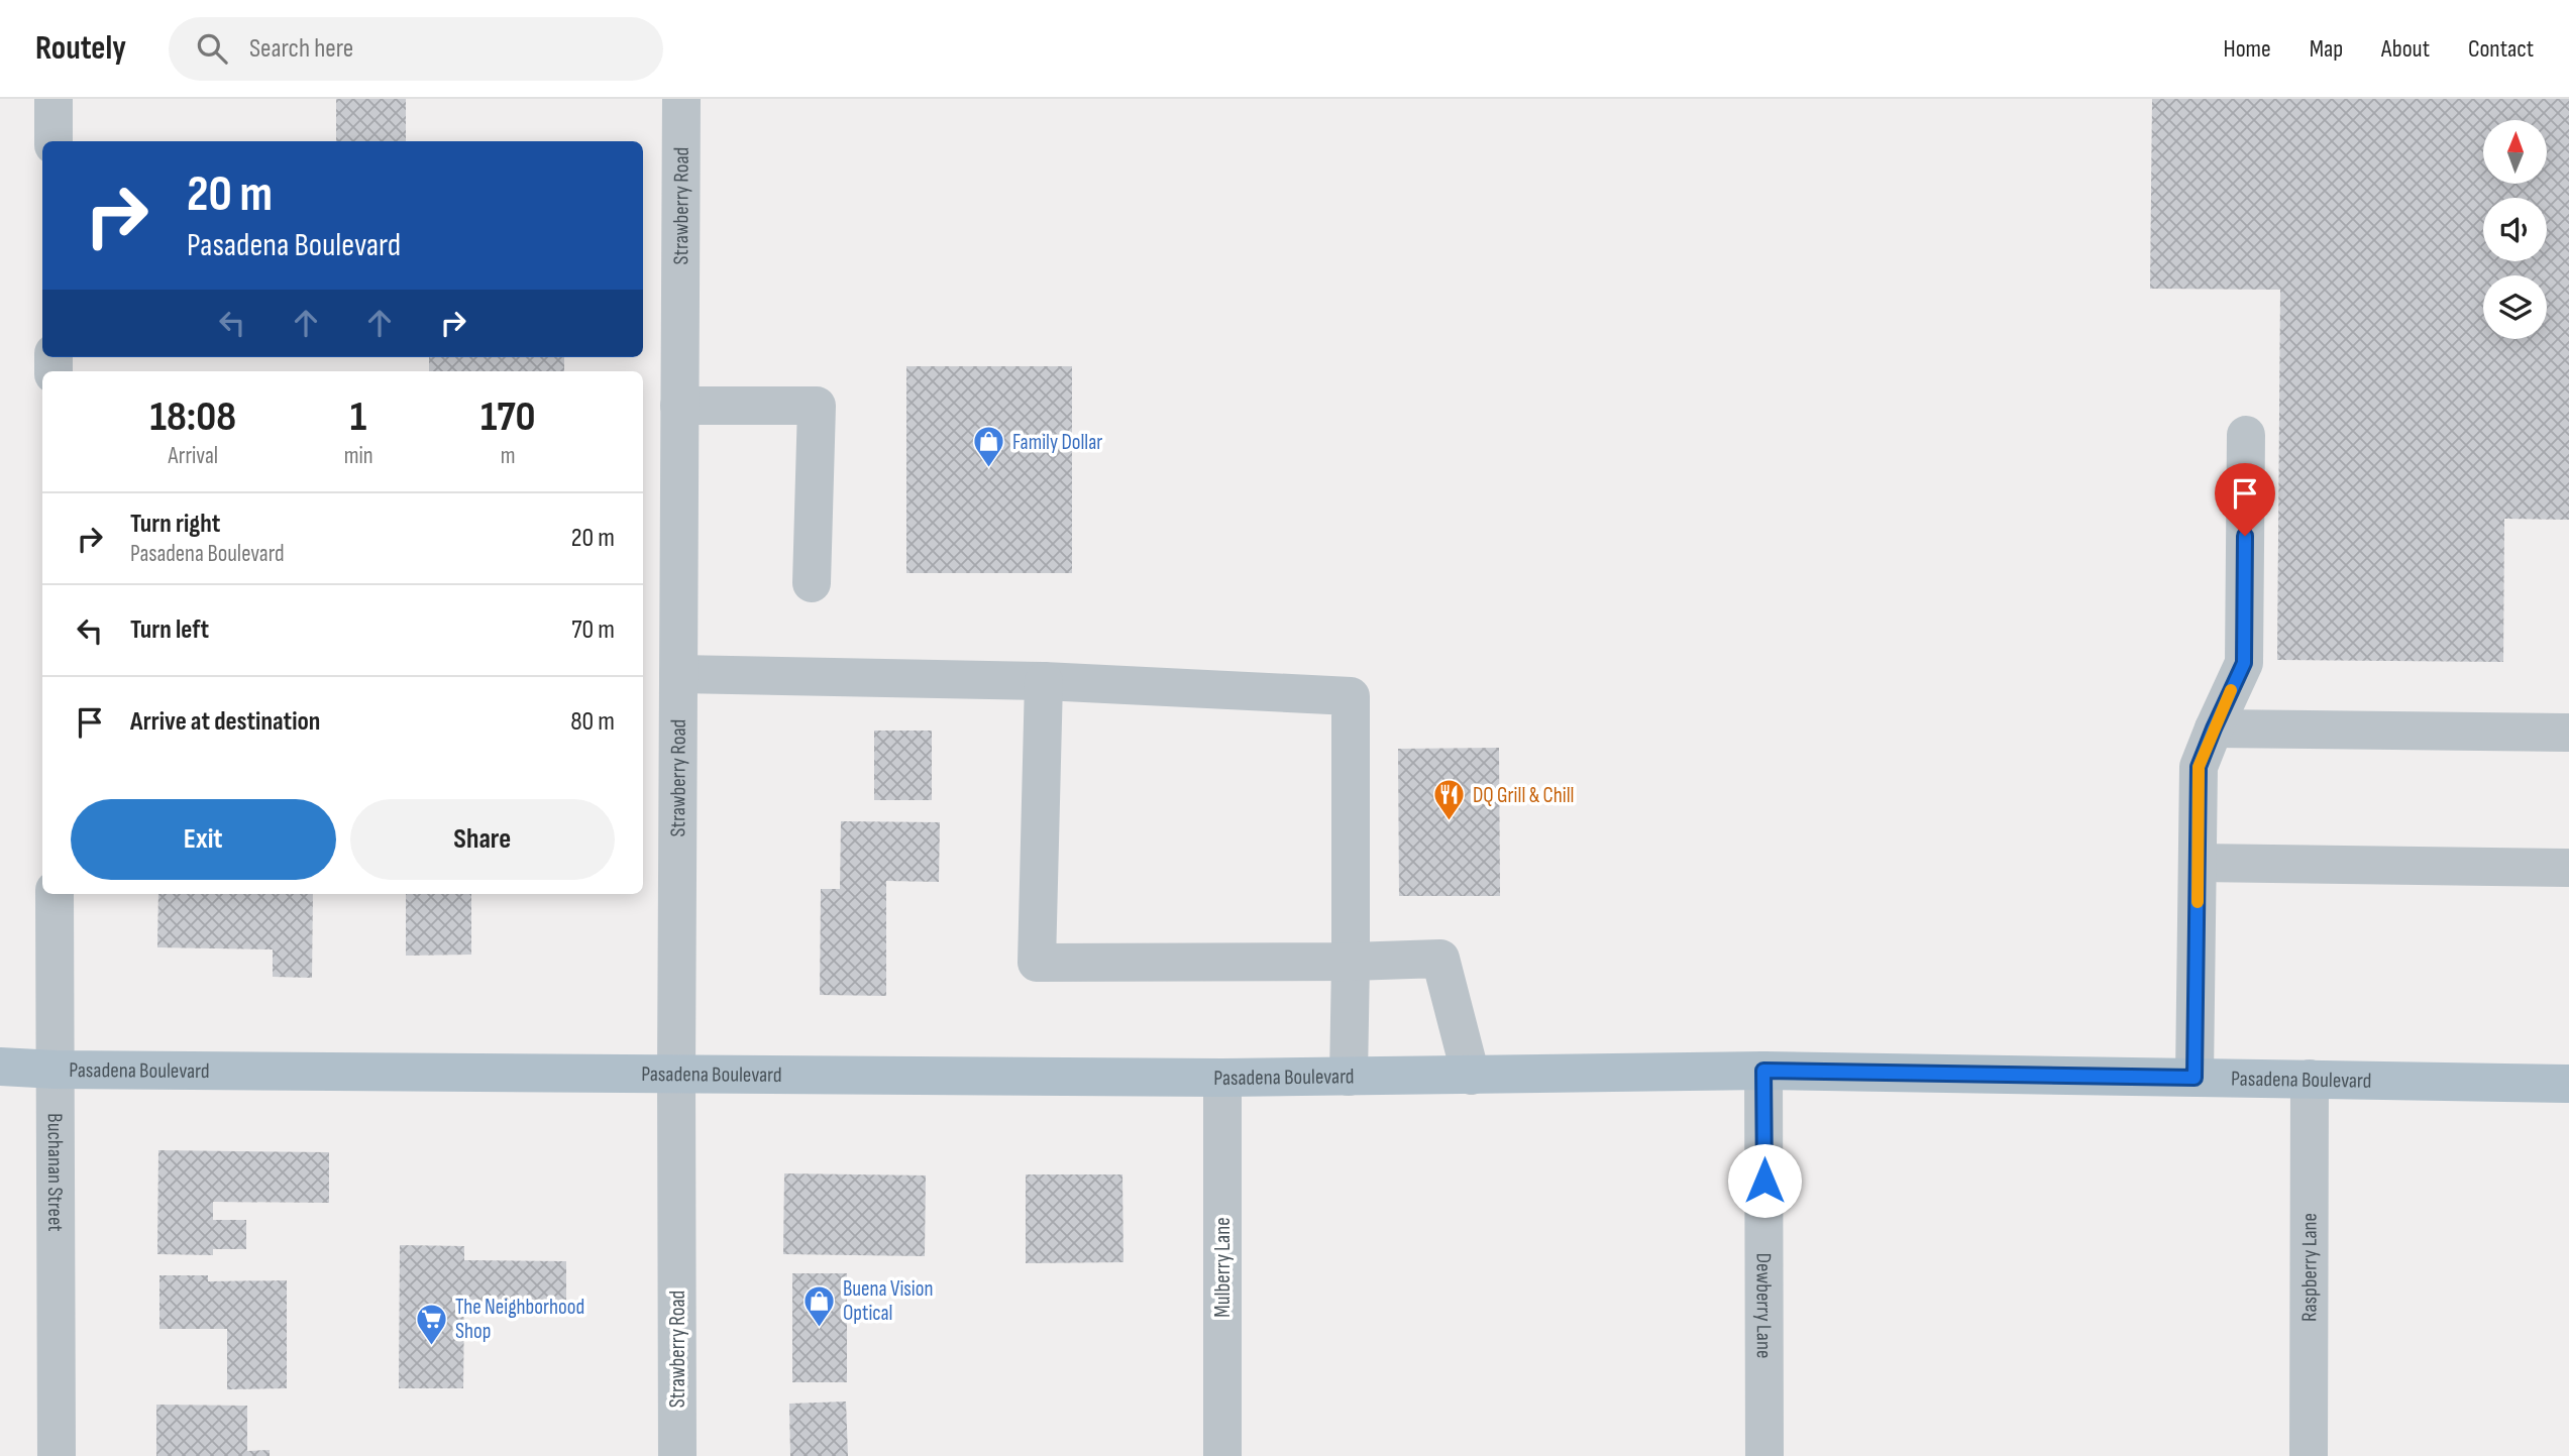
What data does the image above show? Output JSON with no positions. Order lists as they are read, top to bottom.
{
  "streets": {
    "main road": ["Pasadena Boulevard"],
    "street": [
      "Strawberry Road",
      "Buchanan Street",
      "Mulberry Lane",
      "Raspberry Lane",
      "Dewberry Lane"
    ]
  },
  "crossings": [
    ["Strawberry Road", "Pasadena Boulevard"],
    ["Pasadena Boulevard", "Buchanan Street"],
    ["Pasadena Boulevard", "Mulberry Lane"],
    ["Pasadena Boulevard", "Raspberry Lane"],
    ["Pasadena Boulevard", "Dewberry Lane"]
  ],
  "places": {
    "shop": ["Family Dollar", "Buena Vision Optical"],
    "restaurant": ["DQ Grill & Chill"],
    "supermarket": ["The Neighborhood Shop"]
  },
  "north": "top",
  "page": {
    "header": "Routely",
    "search": "Search here",
    "nav": [
      "Home",
      "Map",
      "About",
      "Contact"
    ],
    "turn": ["20 m", "Pasadena Boulevard"],
    "eta": [
      "18:08",
      "Arrival",
      "1",
      "min",
      "170",
      "m"
    ],
    "list": [
      {
        "name": "Turn right",
        "note": "Pasadena Boulevard",
        "value": "20 m"
      },
      {
        "name": "Turn left",
        "value": "70 m"
      },
      {
        "name": "Arrive at destination",
        "value": "80 m"
      }
    ],
    "buttons": ["Exit", "Share"]
  }
}
